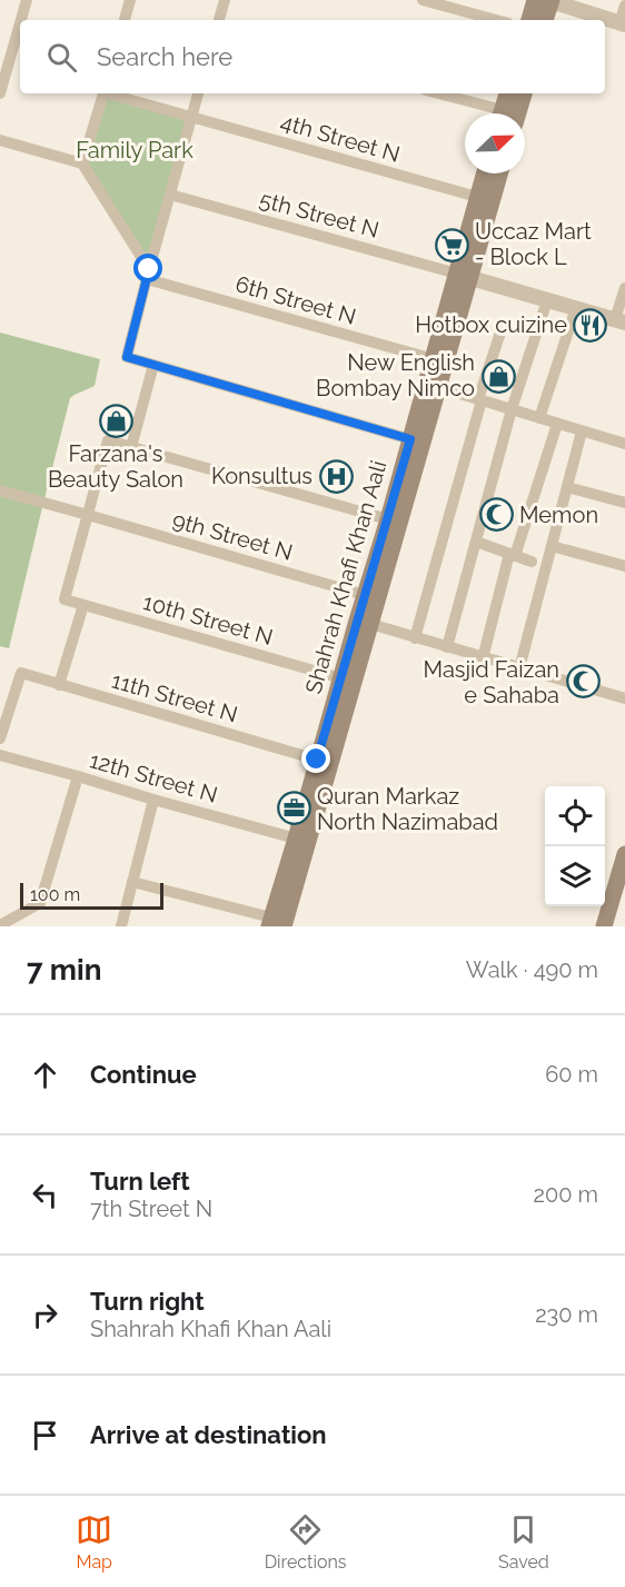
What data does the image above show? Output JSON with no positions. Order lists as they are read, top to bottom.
{
  "streets": {
    "main road": ["Shahrah Khafi Khan Aali"],
    "street": [
      "4th Street N",
      "5th Street N",
      "6th Street N",
      "9th Street N",
      "10th Street N",
      "11th Street N",
      "12th Street N"
    ]
  },
  "crossings": [
    ["4th Street N", "Shahrah Khafi Khan Aali"],
    ["5th Street N", "Shahrah Khafi Khan Aali"],
    ["6th Street N", "Shahrah Khafi Khan Aali"],
    ["9th Street N", "Shahrah Khafi Khan Aali"],
    ["9th Street N", "10th Street N"],
    ["Shahrah Khafi Khan Aali", "10th Street N"],
    ["Shahrah Khafi Khan Aali", "11th Street N"],
    ["Shahrah Khafi Khan Aali", "12th Street N"]
  ],
  "parks": ["Family Park"],
  "places": {
    "supermarket": ["Uccaz Mart - Block L"],
    "restaurant": ["Hotbox cuizine"],
    "shop": ["New English Bombay Nimco", "Farzana's Beauty Salon"],
    "hospital": ["Konsultus"],
    "mosque": ["Memon", "Masjid Faizan e Sahaba"],
    "office": ["Quran Markaz North Nazimabad"]
  },
  "scale_bar": "100 m",
  "north": "top right",
  "page": {
    "search": "Search here",
    "scale": "100 m",
    "heading": ["7 min", "Walk · 490 m"],
    "list": [
      ["Continue", "60 m"],
      ["Turn left", "7th Street N", "200 m"],
      ["Turn right", "Shahrah Khafi Khan Aali", "230 m"],
      "Arrive at destination"
    ],
    "nav": ["Map", "Directions", "Saved"]
  }
}
